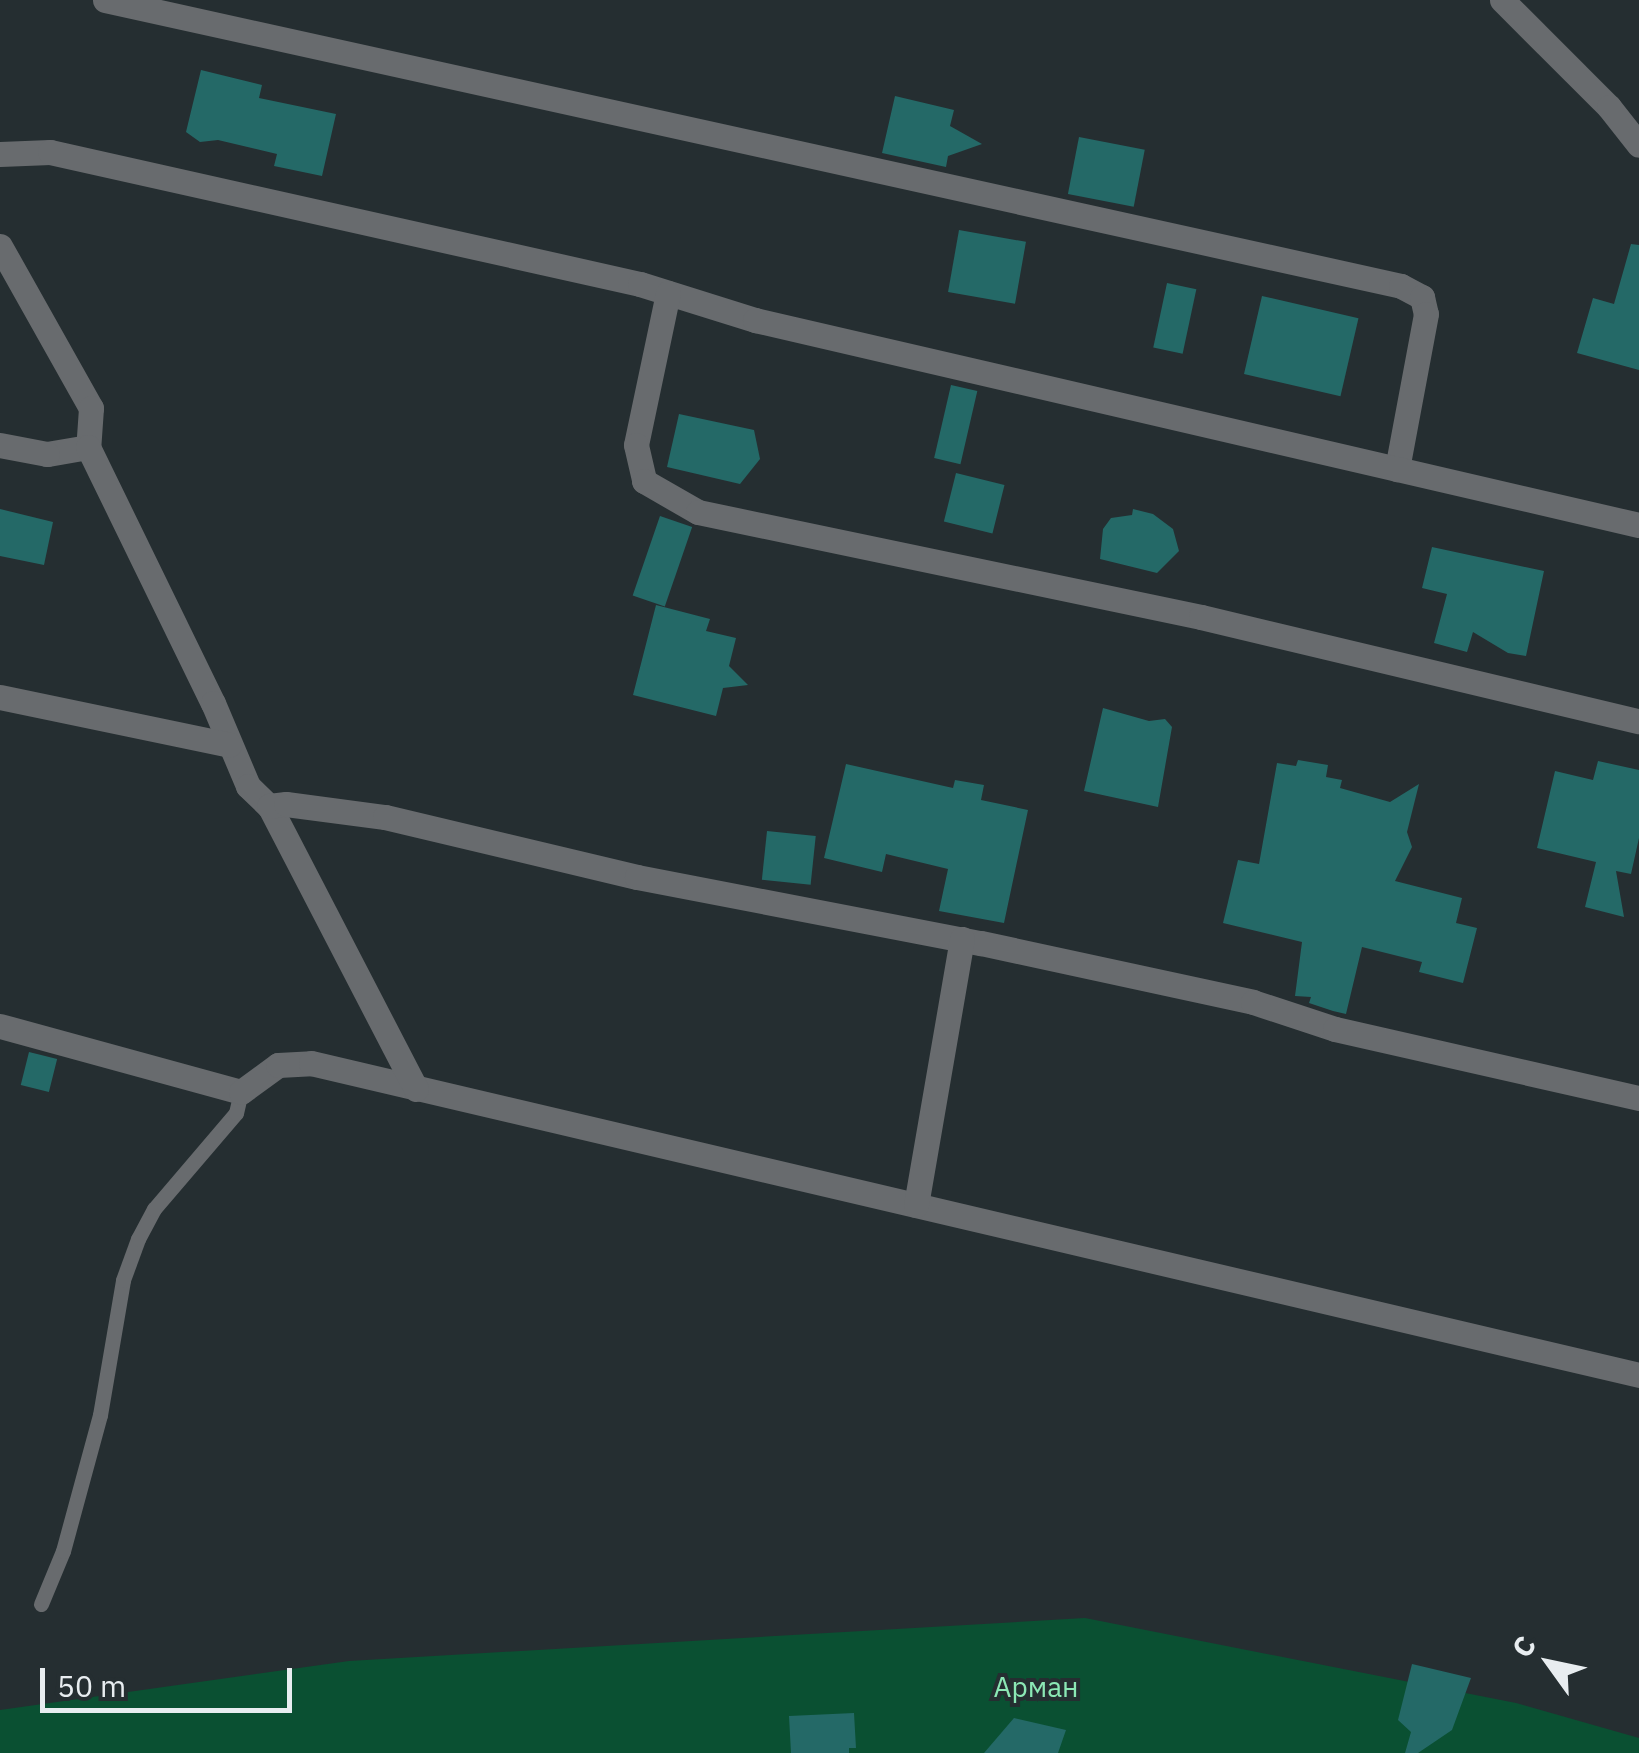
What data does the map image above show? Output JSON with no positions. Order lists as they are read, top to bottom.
{
  "parks": ["Арман"],
  "scale_bar": "50 m",
  "north": "top left"
}
